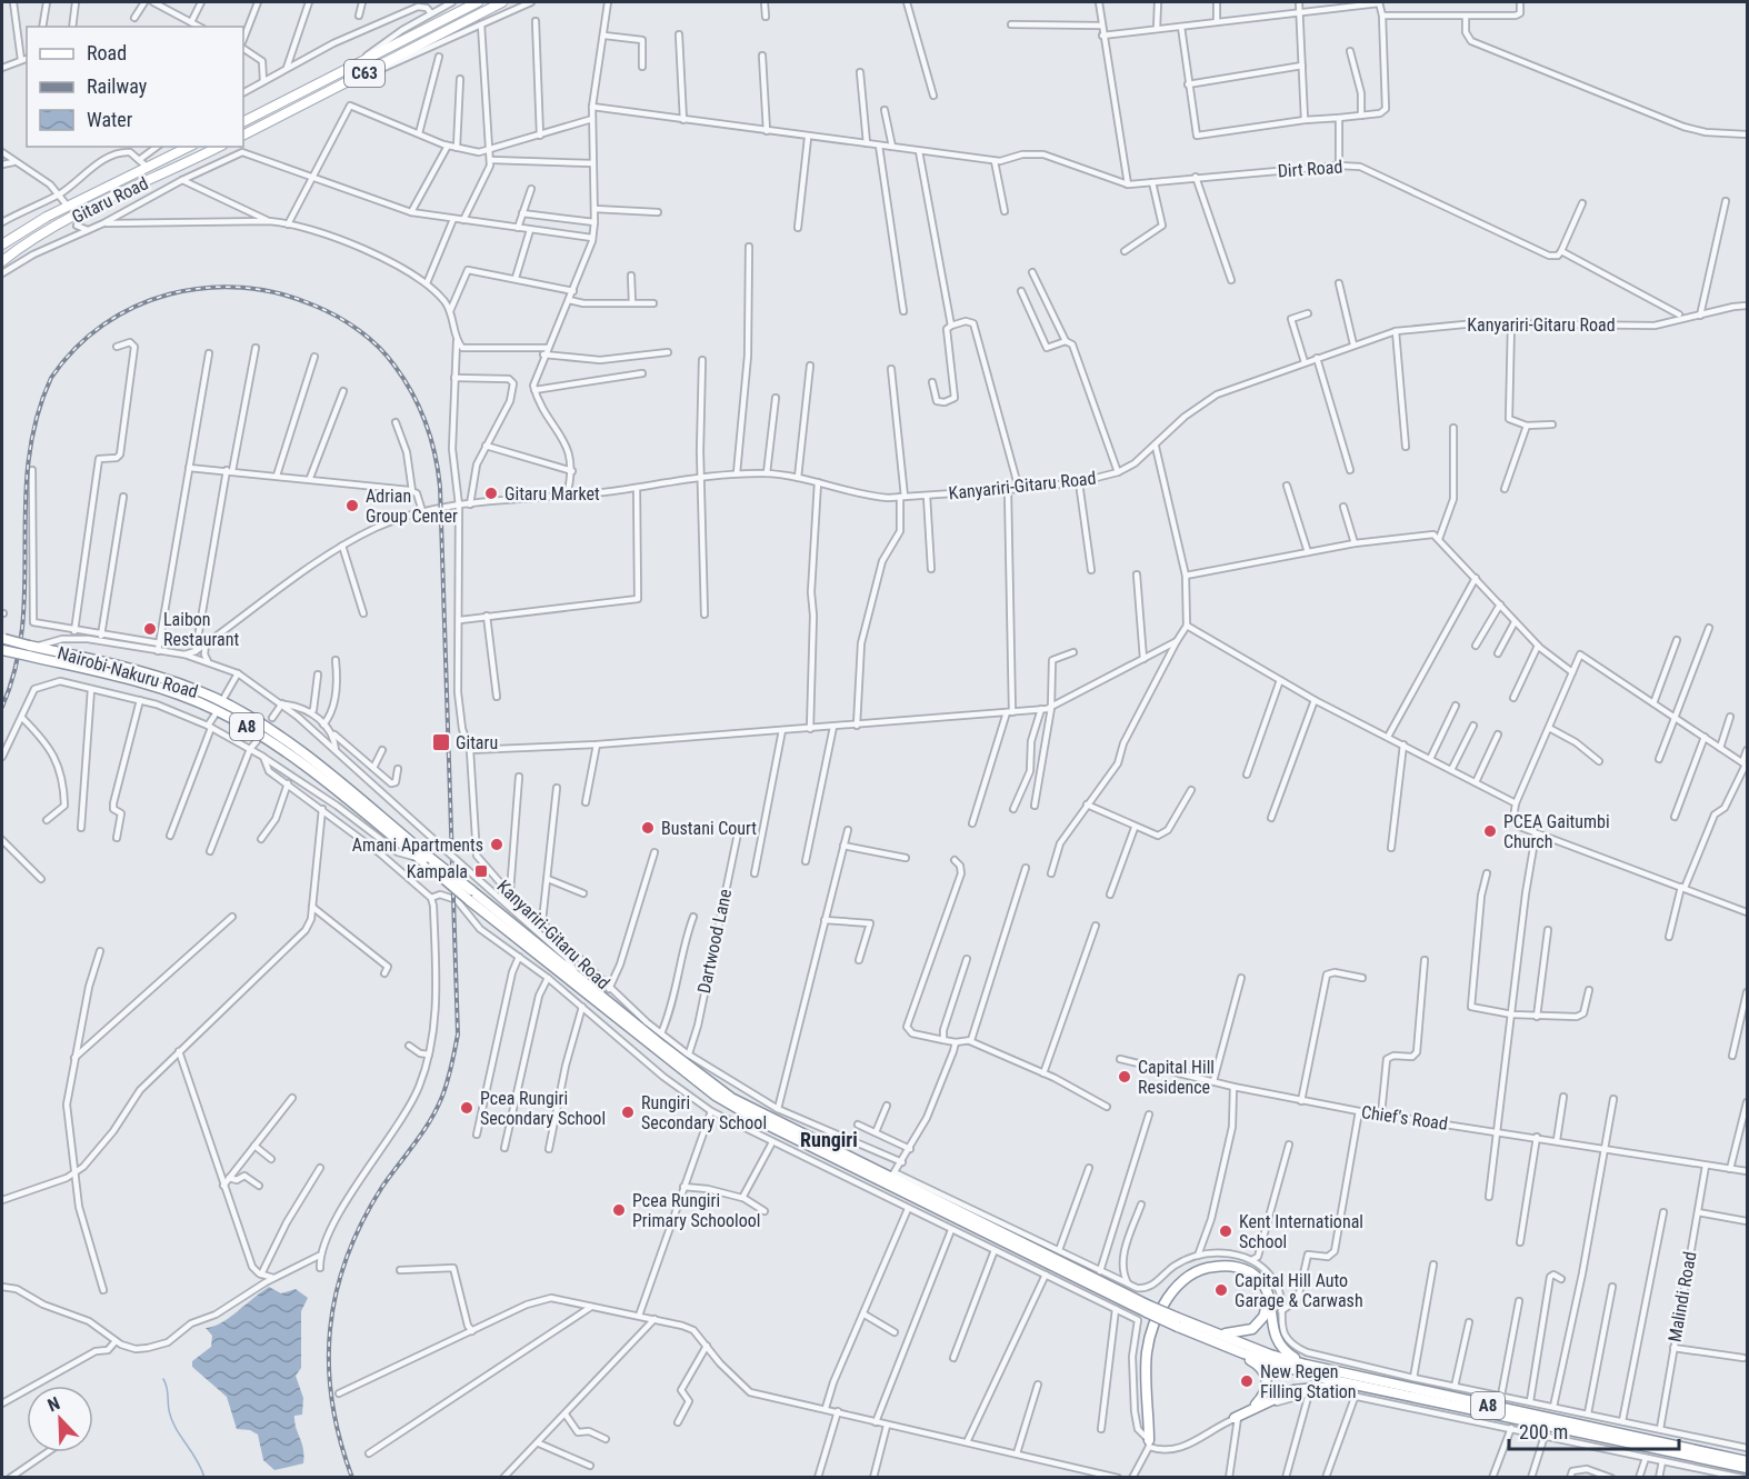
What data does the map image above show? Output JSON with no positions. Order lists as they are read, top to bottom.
{
  "streets": {
    "highway": ["Nairobi-Nakuru Road", "A8"],
    "main road": ["C63", "Gitaru Road"],
    "street": [
      "Dirt Road",
      "Kanyariri-Gitaru Road",
      "Dartwood Lane",
      "Chief's Road",
      "Malindi Road"
    ]
  },
  "crossings": [
    ["Kanyariri-Gitaru Road", "Dartwood Lane"],
    ["Nairobi-Nakuru Road", "A8"],
    ["Chief's Road", "Malindi Road"]
  ],
  "districts": ["Rungiri"],
  "places": {
    "other": [
      "Gitaru Market",
      "Adrian Group Center",
      "Laibon Restaurant",
      "Bustani Court",
      "PCEA Gaitumbi Church",
      "Amani Apartments",
      "Capital Hill Residence",
      "Pcea Rungiri Secondary School",
      "Rungiri Secondary School",
      "Pcea Rungiri Primary Schoolool",
      "Kent International School",
      "Capital Hill Auto Garage & Carwash",
      "New Regen Filling Station"
    ],
    "transit": ["Gitaru", "Kampala"]
  },
  "legend": ["Road", "Railway", "Water"],
  "scale_bar": "200 m",
  "north": "top left"
}
